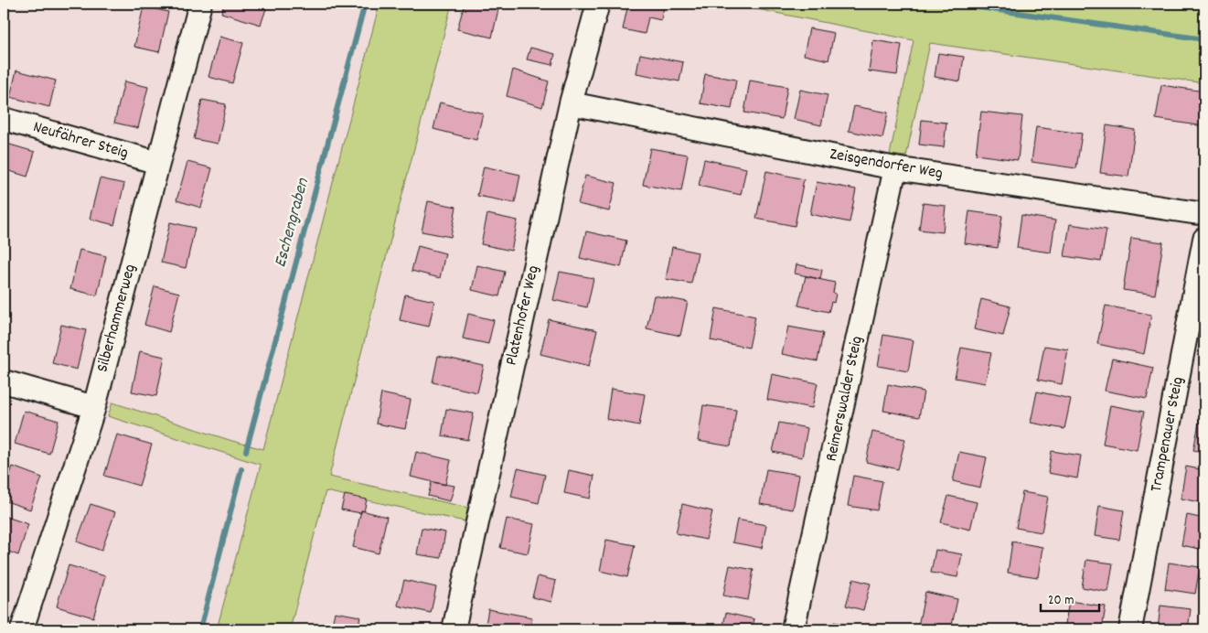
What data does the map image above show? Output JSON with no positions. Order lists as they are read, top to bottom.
{
  "streets": {
    "street": [
      "Neufährer Steig",
      "Zeisgendorfer Weg",
      "Platenhofer Weg",
      "Silberhammerweg",
      "Reimerswalder Steig",
      "Trampenauer Steig"
    ]
  },
  "crossings": [
    ["Neufährer Steig", "Silberhammerweg"],
    ["Zeisgendorfer Weg", "Platenhofer Weg"],
    ["Zeisgendorfer Weg", "Reimerswalder Steig"]
  ],
  "water": ["Eschengraben"],
  "scale_bar": "20 m"
}
